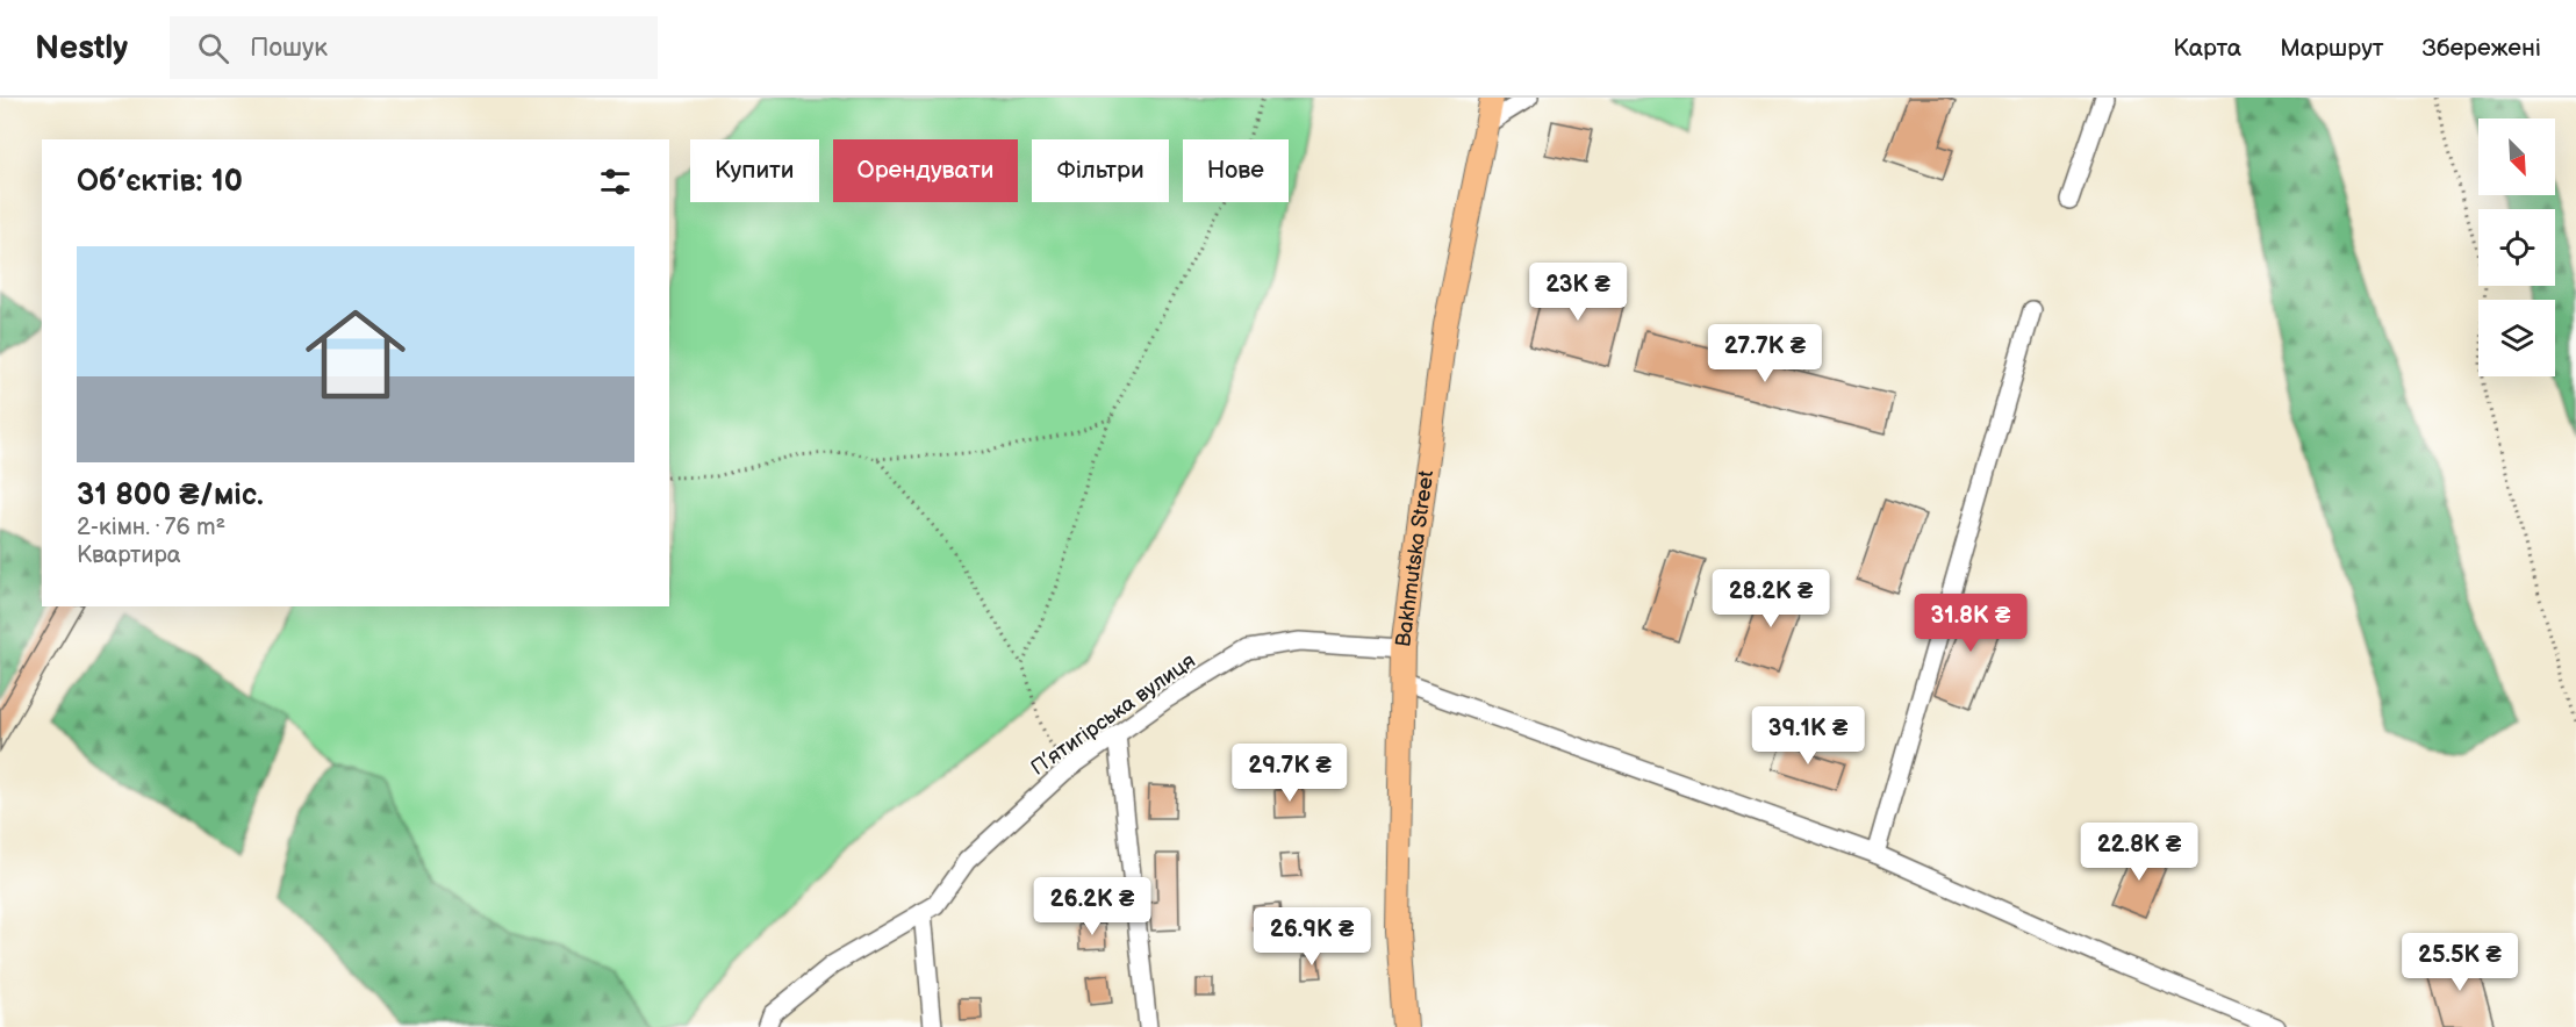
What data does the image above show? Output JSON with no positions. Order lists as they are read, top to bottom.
{
  "streets": {
    "main road": ["Bakhmutska Street"],
    "street": ["П’ятигірська вулиця"]
  },
  "crossings": [
    ["Bakhmutska Street", "П’ятигірська вулиця"]
  ],
  "north": "bottom right",
  "page": {
    "header": "Nestly",
    "search": "Пошук",
    "nav": ["Карта", "Маршрут", "Збережені"],
    "chip": [
      "Купити",
      "Орендувати",
      "Фільтри",
      "Нове"
    ],
    "heading": "Об’єктів: 10",
    "list": [
      {
        "name": "31 800 ₴/міс.",
        "note": "2-кімн. · 76 m² · Квартира"
      }
    ],
    "price": [
      "23K ₴",
      "27.7K ₴",
      "28.2K ₴",
      "31.8K ₴",
      "39.1K ₴",
      "29.7K ₴",
      "22.8K ₴",
      "26.2K ₴",
      "26.9K ₴",
      "25.5K ₴"
    ]
  }
}
